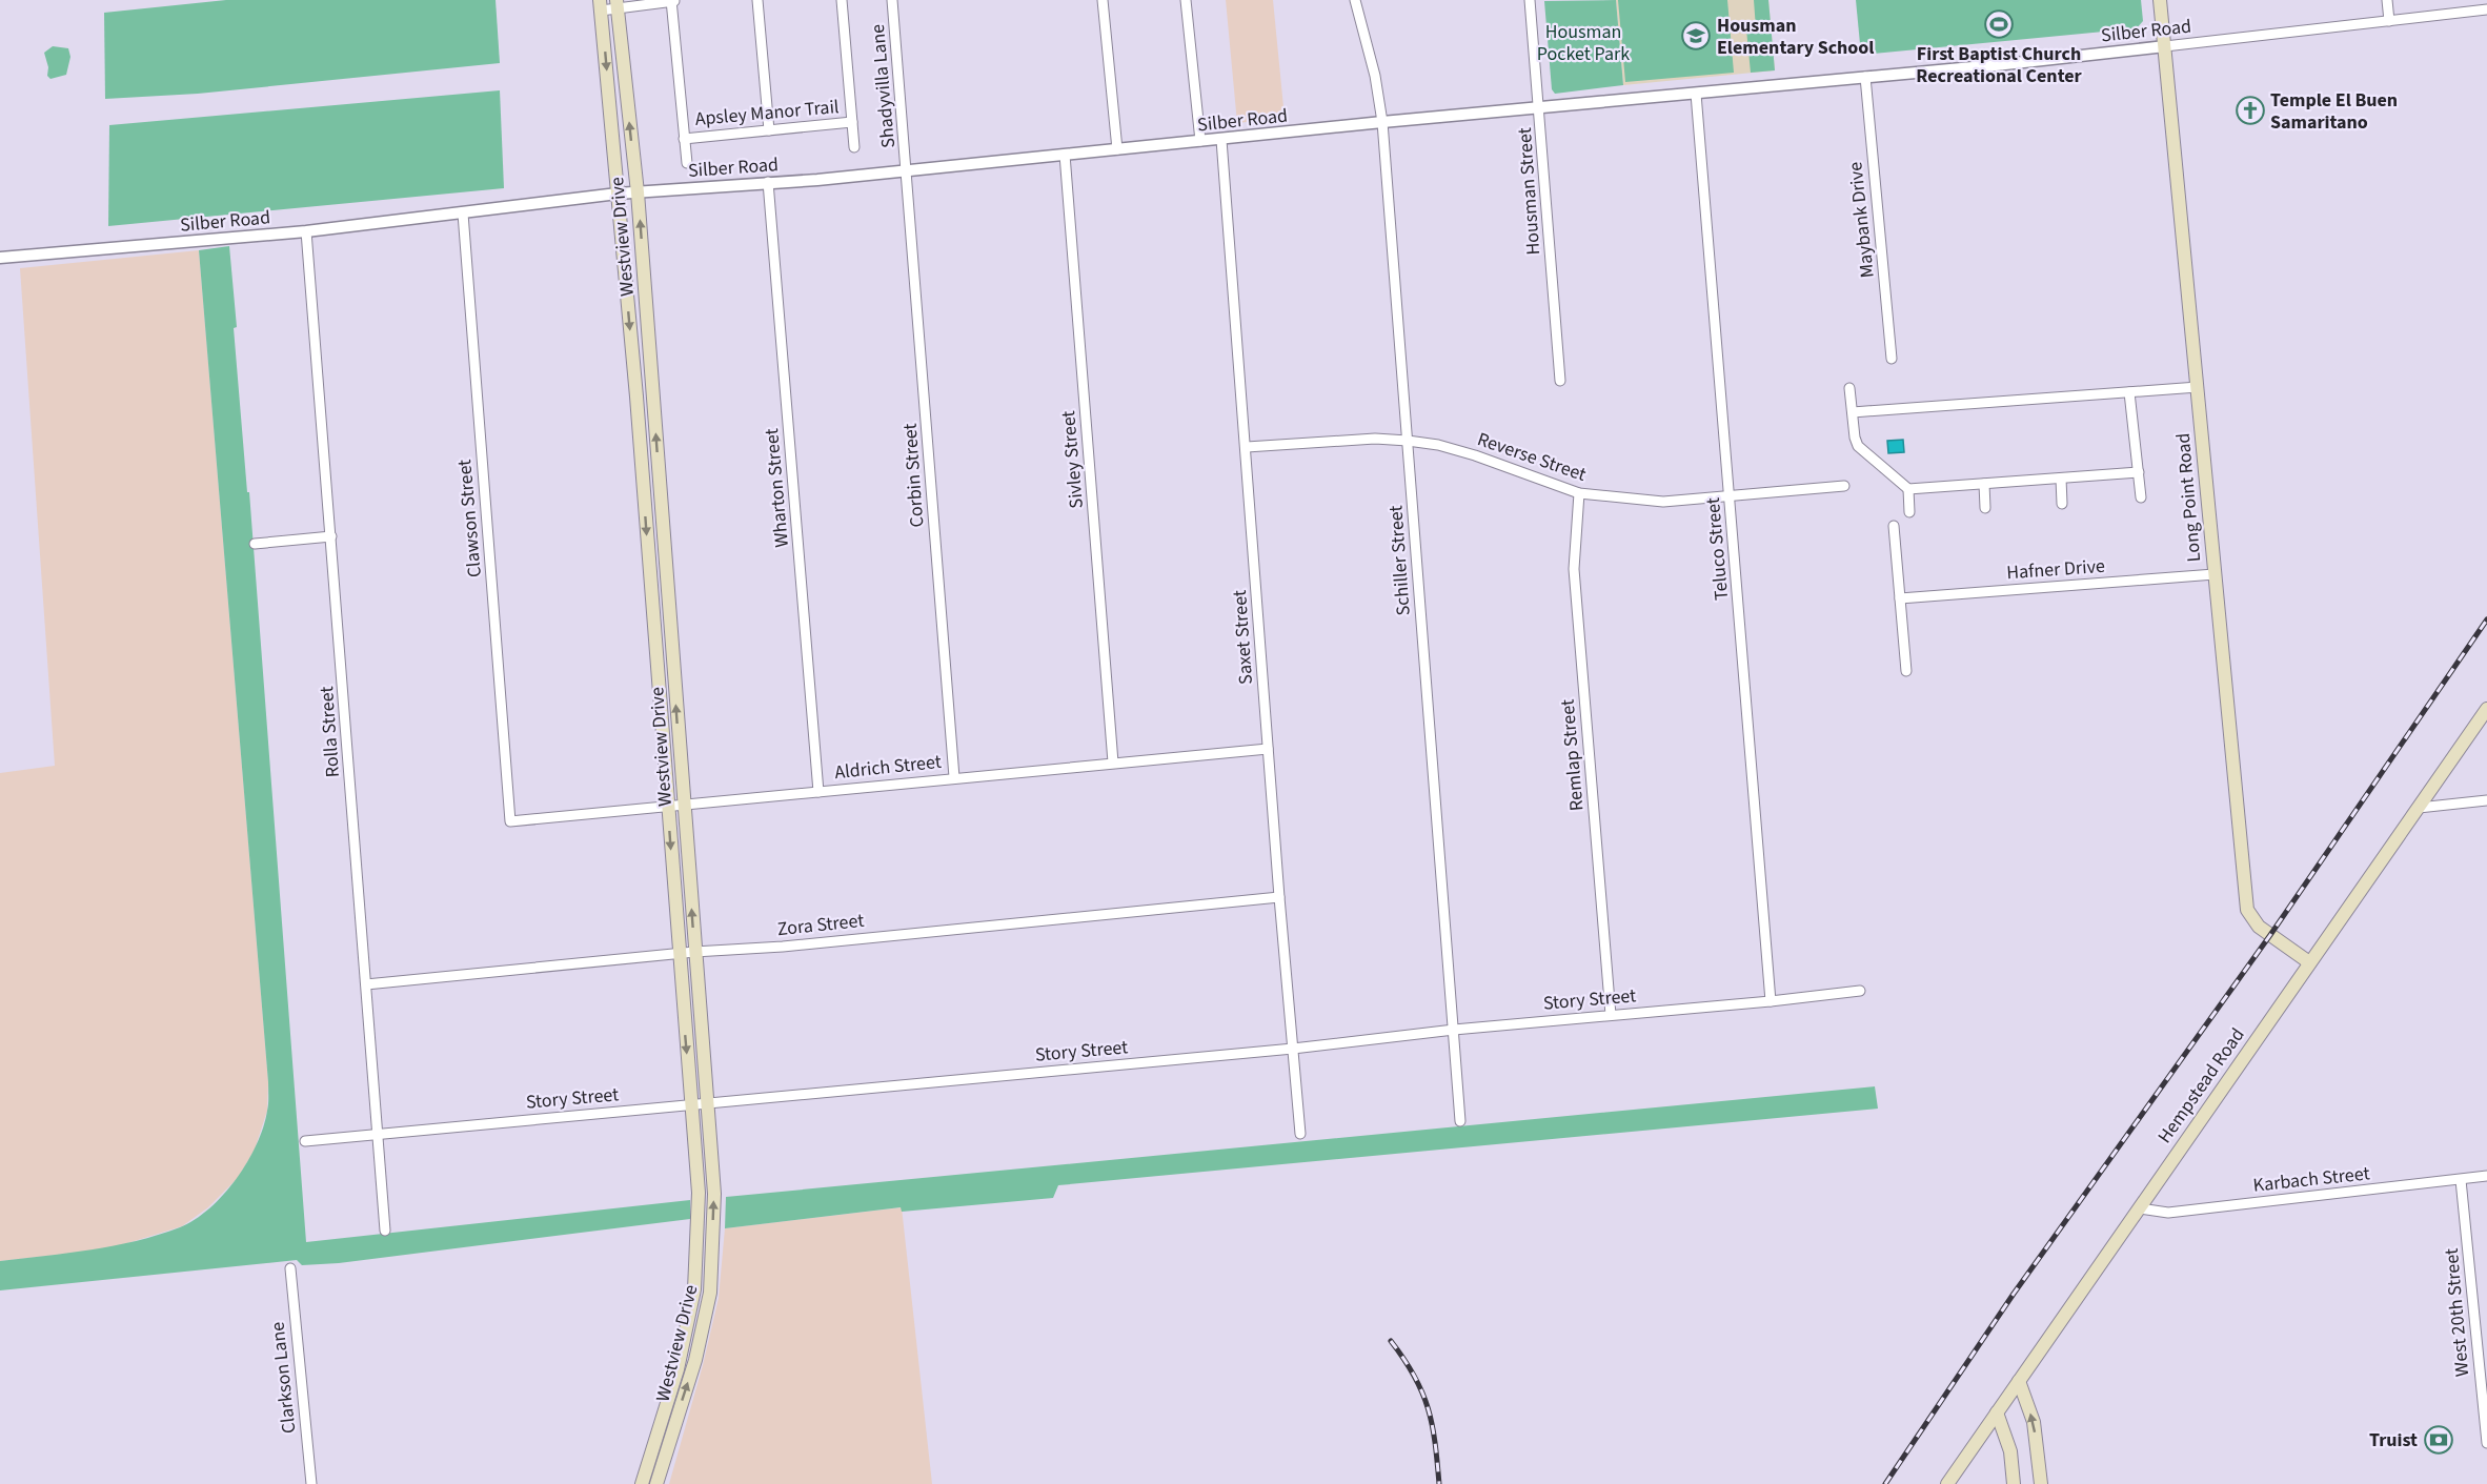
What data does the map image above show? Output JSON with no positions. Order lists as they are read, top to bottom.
{
  "streets": {
    "main road": ["Westview Drive", "Long Point Road", "Hempstead Road"],
    "street": [
      "Silber Road",
      "Shadyvilla Lane",
      "Apsley Manor Trail",
      "Housman Street",
      "Maybank Drive",
      "Reverse Street",
      "Sivley Street",
      "Corbin Street",
      "Wharton Street",
      "Clawson Street",
      "Teluco Street",
      "Schiller Street",
      "Hafner Drive",
      "Saxet Street",
      "Rolla Street",
      "Remlap Street",
      "Aldrich Street",
      "Zora Street",
      "Story Street",
      "Karbach Street",
      "West 20th Street",
      "Clarkson Lane"
    ]
  },
  "crossings": [
    ["Silber Road", "Shadyvilla Lane"],
    ["Silber Road", "Housman Street"],
    ["Silber Road", "Maybank Drive"],
    ["Silber Road", "Westview Drive"],
    ["Silber Road", "Sivley Street"],
    ["Silber Road", "Corbin Street"],
    ["Silber Road", "Wharton Street"],
    ["Silber Road", "Long Point Road"],
    ["Silber Road", "Clawson Street"],
    ["Silber Road", "Teluco Street"],
    ["Silber Road", "Schiller Street"],
    ["Silber Road", "Saxet Street"],
    ["Silber Road", "Rolla Street"],
    ["Shadyvilla Lane", "Corbin Street"],
    ["Westview Drive", "Aldrich Street"],
    ["Westview Drive", "Zora Street"],
    ["Westview Drive", "Story Street"],
    ["Reverse Street", "Teluco Street"],
    ["Reverse Street", "Schiller Street"],
    ["Reverse Street", "Saxet Street"],
    ["Reverse Street", "Remlap Street"],
    ["Sivley Street", "Aldrich Street"],
    ["Corbin Street", "Aldrich Street"],
    ["Wharton Street", "Aldrich Street"],
    ["Long Point Road", "Hafner Drive"],
    ["Long Point Road", "Hempstead Road"],
    ["Clawson Street", "Aldrich Street"],
    ["Teluco Street", "Story Street"],
    ["Schiller Street", "Story Street"],
    ["Saxet Street", "Aldrich Street"],
    ["Saxet Street", "Zora Street"],
    ["Saxet Street", "Story Street"],
    ["Rolla Street", "Zora Street"],
    ["Rolla Street", "Story Street"],
    ["Remlap Street", "Story Street"],
    ["Hempstead Road", "Karbach Street"],
    ["Karbach Street", "West 20th Street"]
  ],
  "parks": ["Housman Pocket Park"],
  "places": {
    "sports": ["First Baptist Church Recreational Center"],
    "school or university": ["Housman Elementary School"],
    "church": ["Temple El Buen Samaritano"],
    "bank": ["Truist"]
  }
}
